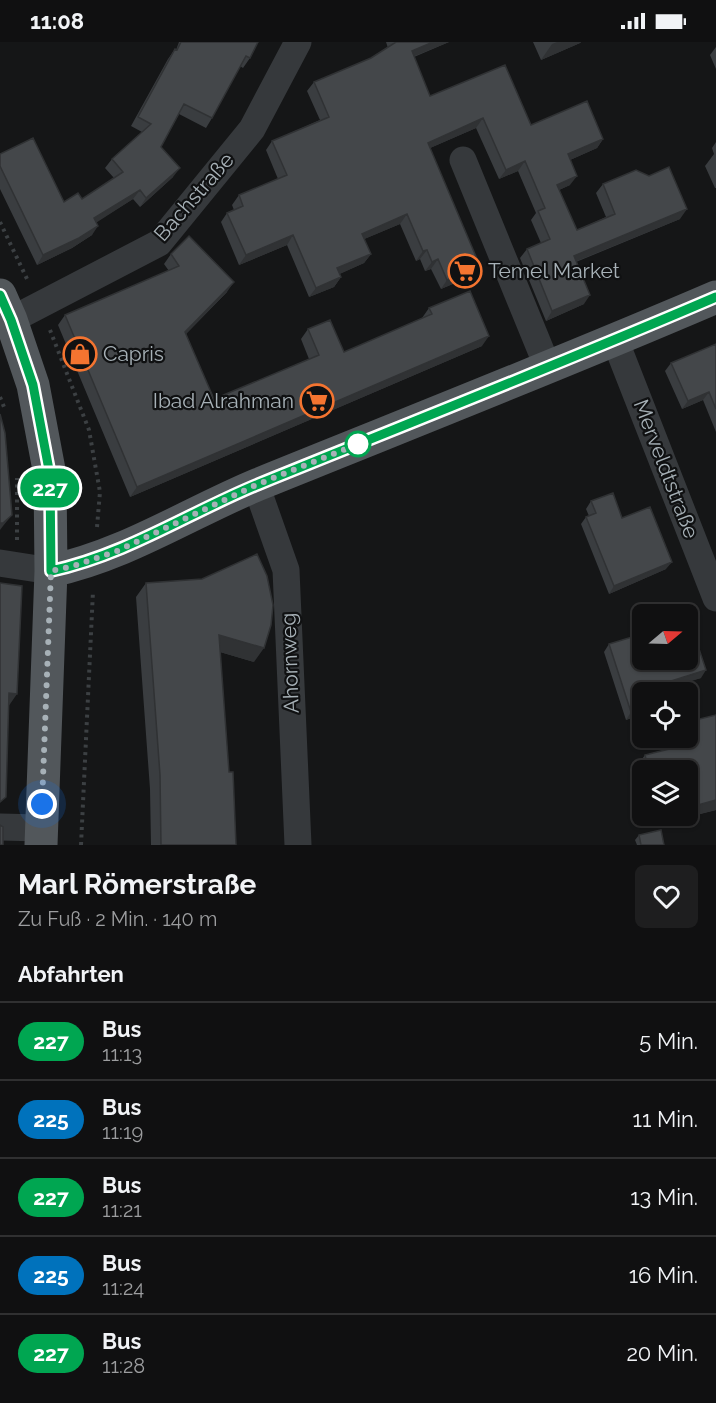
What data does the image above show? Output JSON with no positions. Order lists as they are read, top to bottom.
{
  "streets": {
    "street": ["Bachstraße", "Merveldtstraße", "Ahornweg"]
  },
  "places": {
    "supermarket": ["Temel Market", "Ibad Alrahman"],
    "shop": ["Capris"]
  },
  "lines": ["bus line 227"],
  "north": "right",
  "page": {
    "status": "11:08",
    "on_map": "227",
    "heading": [
      ["Marl Römerstraße", "Zu Fuß · 2 Min. · 140 m"],
      "Abfahrten"
    ],
    "list": [
      {
        "mark": "227",
        "name": "Bus",
        "note": "11:13",
        "value": "5 Min."
      },
      {
        "mark": "225",
        "name": "Bus",
        "note": "11:19",
        "value": "11 Min."
      },
      {
        "mark": "227",
        "name": "Bus",
        "note": "11:21",
        "value": "13 Min."
      },
      {
        "mark": "225",
        "name": "Bus",
        "note": "11:24",
        "value": "16 Min."
      },
      {
        "mark": "227",
        "name": "Bus",
        "note": "11:28",
        "value": "20 Min."
      }
    ]
  }
}
